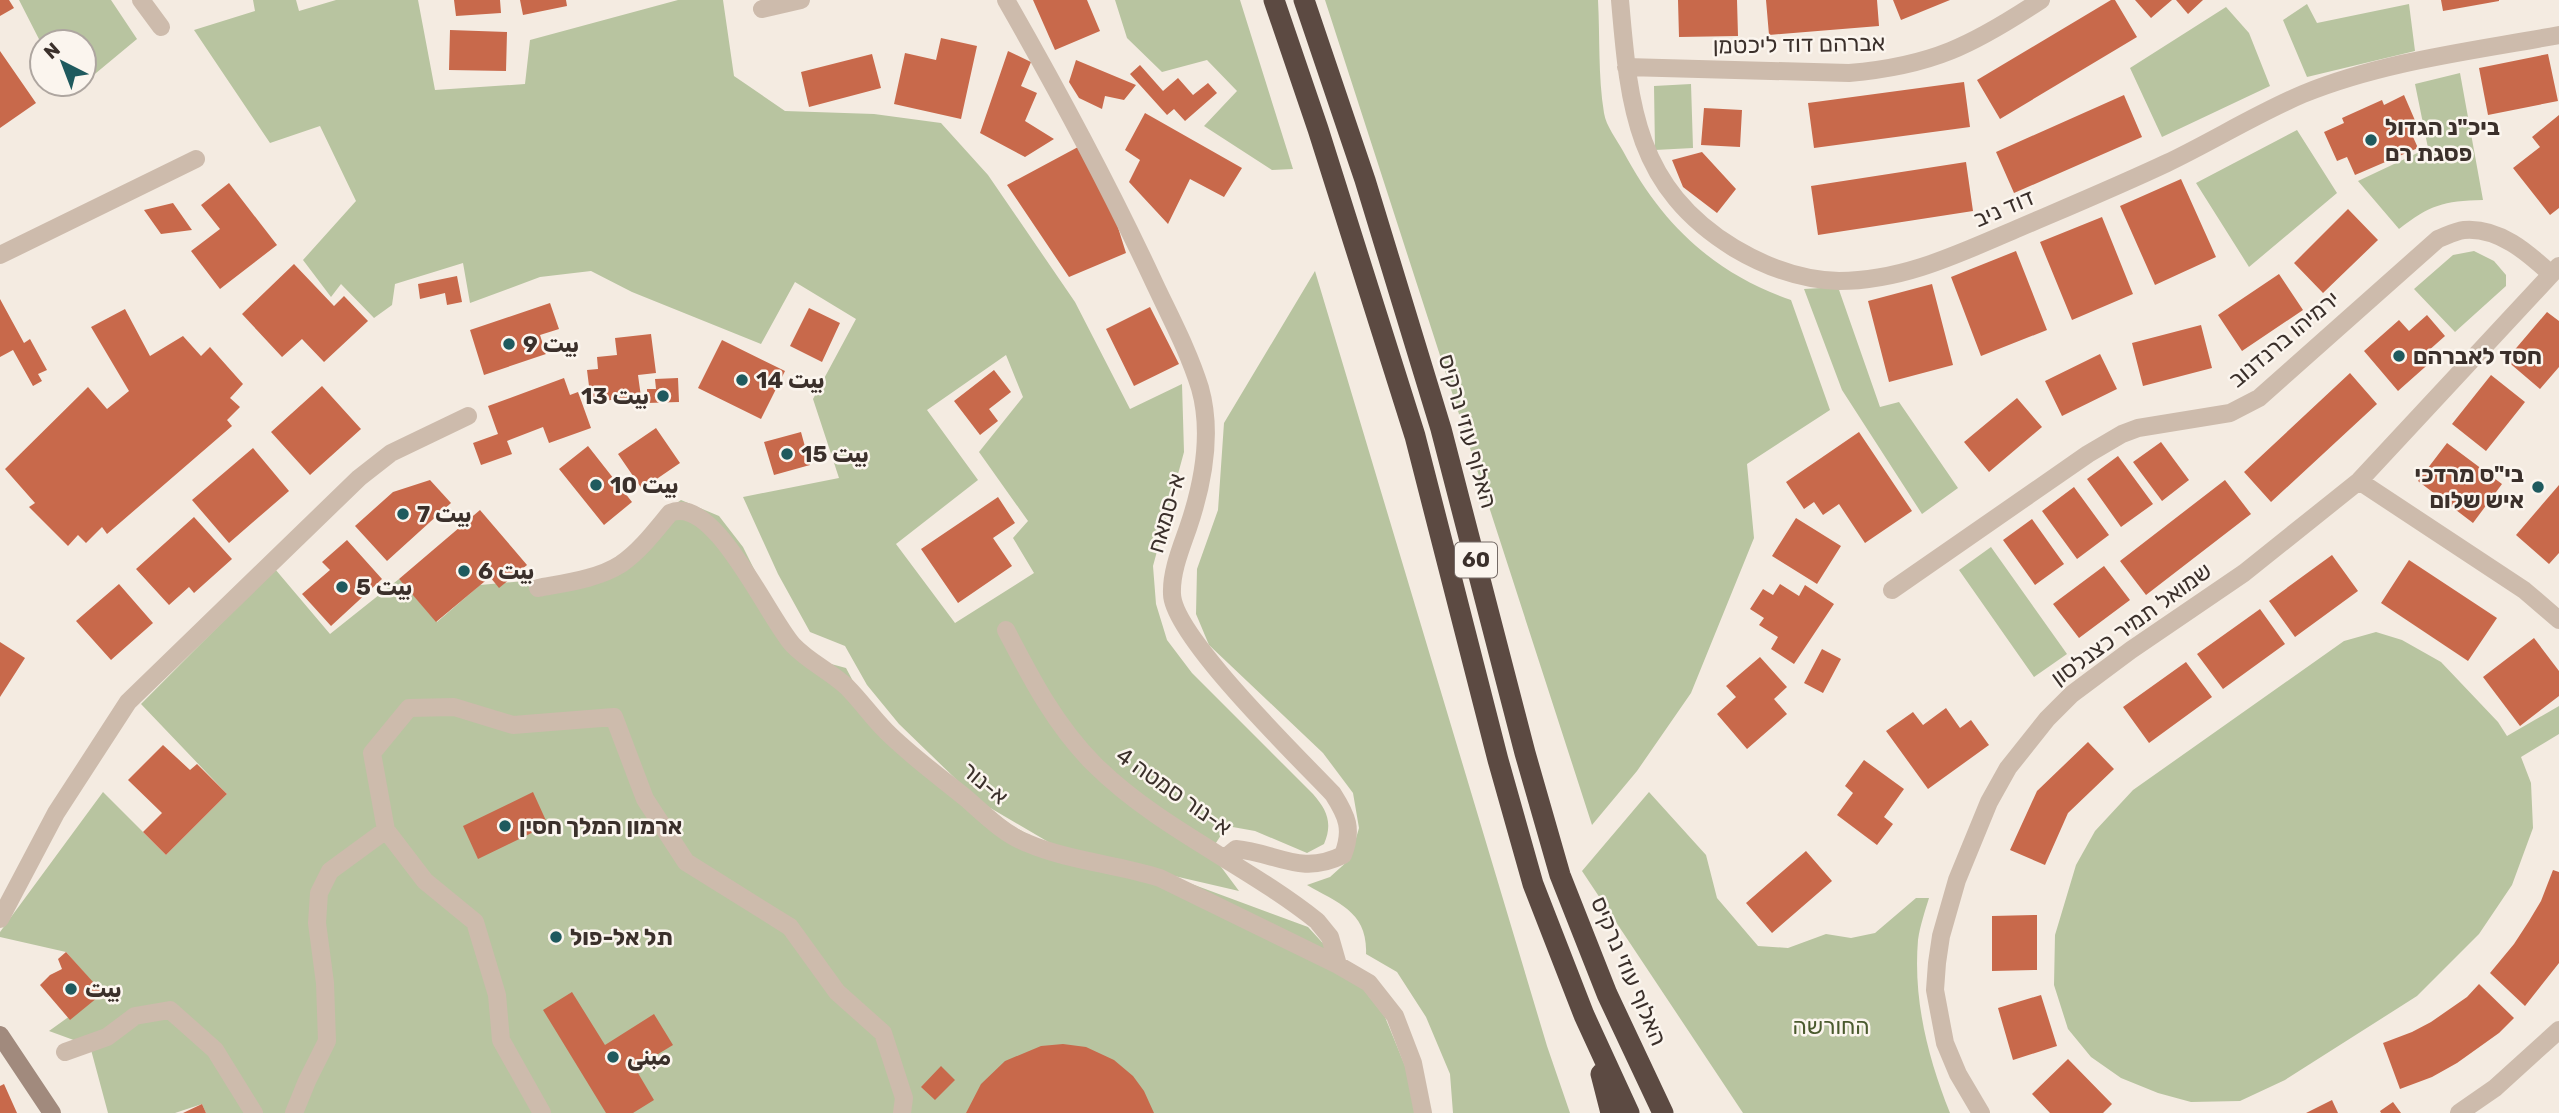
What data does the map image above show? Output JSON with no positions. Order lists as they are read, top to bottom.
{
  "streets": {
    "highway": ["האלוף עוזי נרקיס", "60"],
    "street": [
      "אברהם דוד ליכטמן",
      "דוד ניב",
      "ירמיהו ברנדנוב",
      "א-סמאח",
      "שמואל תמיר כצנלסון",
      "א-נור",
      "א-נור סמטה 4"
    ]
  },
  "crossings": [
    ["אברהם דוד ליכטמן", "דוד ניב"],
    ["ירמיהו ברנדנוב", "שמואל תמיר כצנלסון"],
    ["א-סמאח", "א-נור סמטה 4"],
    ["א-נור", "א-נור סמטה 4"]
  ],
  "parks": ["החורשה"],
  "places": [
    "ביכ\"נ הגדול פסגת רם",
    "بيت 9",
    "חסד לאברהם",
    "بيت 14",
    "بيت 13",
    "بيت 15",
    "بيت 10",
    "בי\"ס מרדכי איש שלום",
    "بيت 7",
    "بيت 6",
    "بيت 5",
    "ארמון המלך חסין",
    "תל אל-פול",
    "بيت",
    "مبنى"
  ],
  "north": "top left"
}
